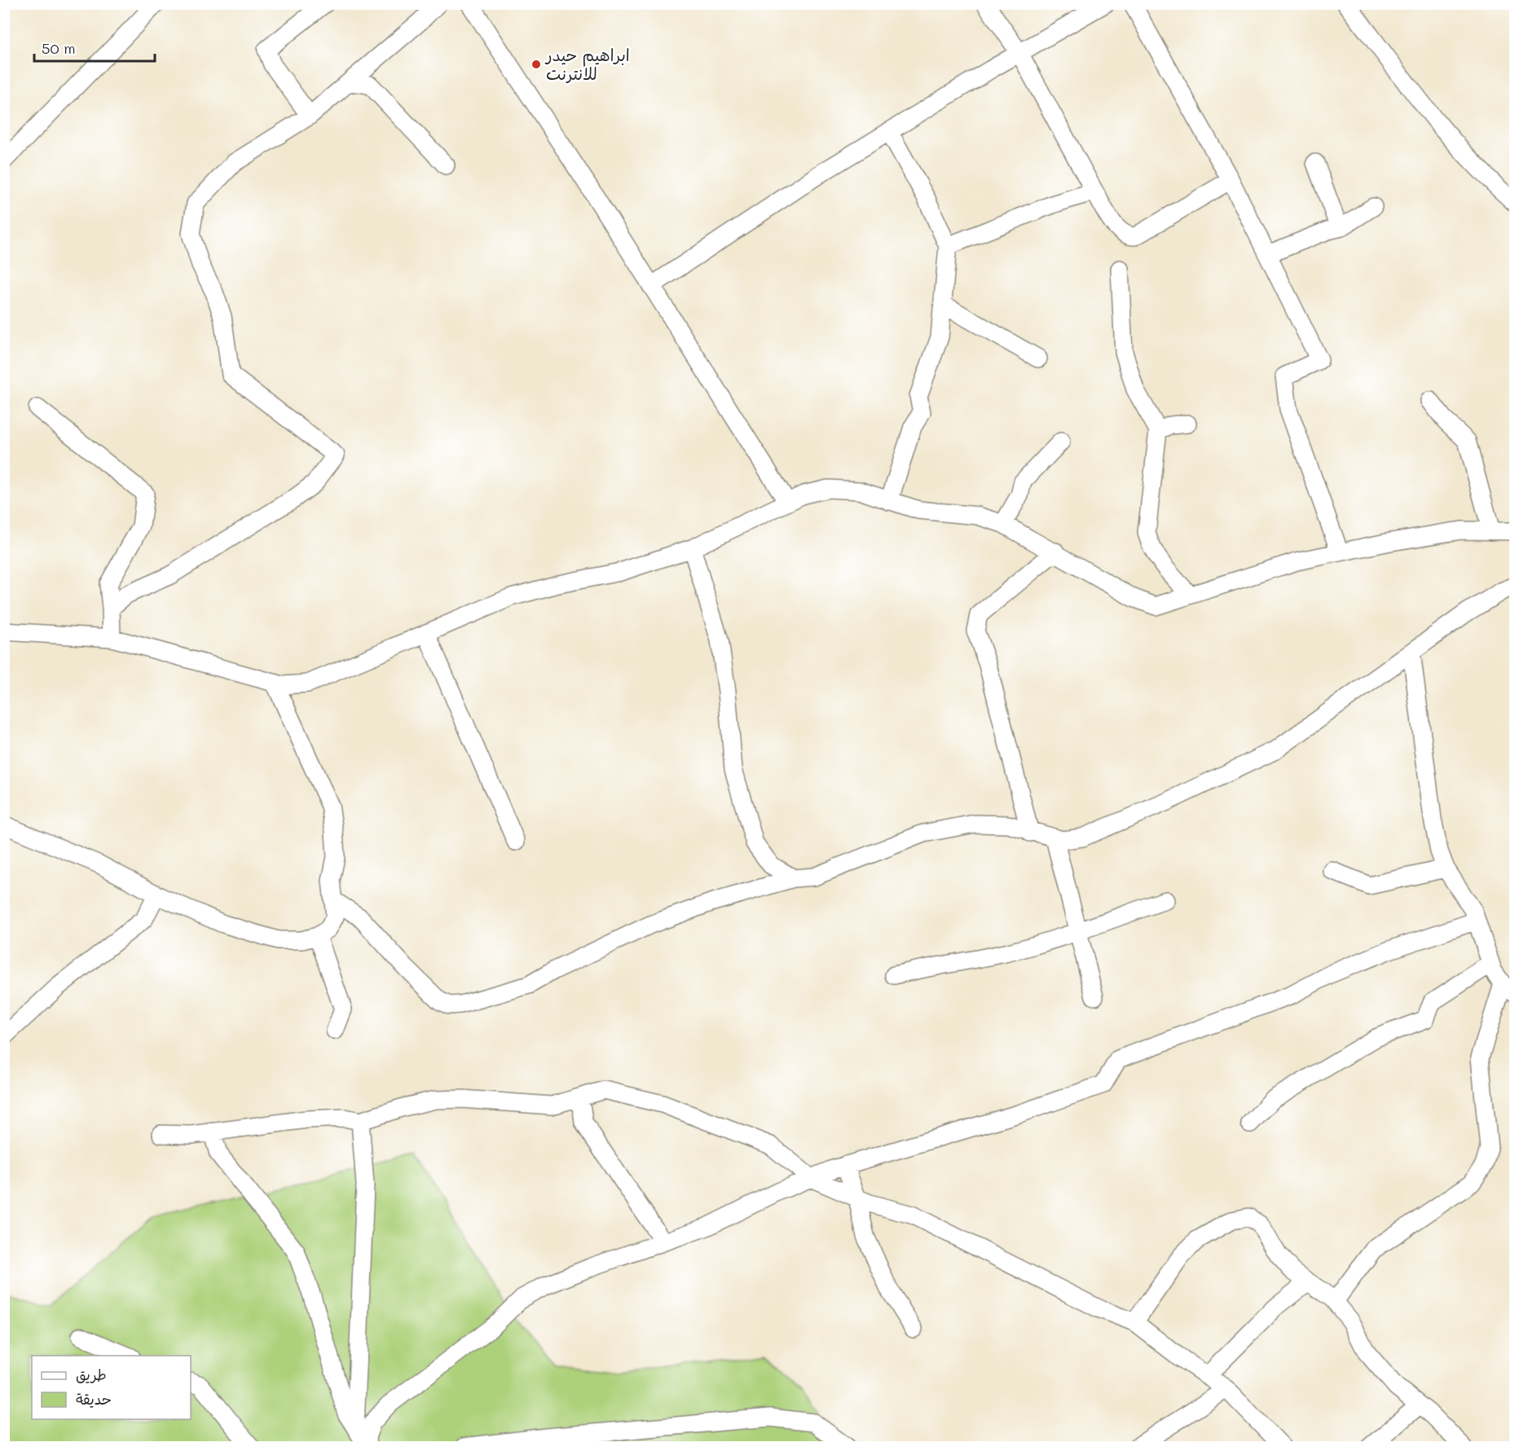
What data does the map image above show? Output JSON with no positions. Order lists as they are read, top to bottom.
{
  "places": ["ابراهيم حيدر للانترنت"],
  "legend": ["طريق", "حديقة"],
  "scale_bar": "50 m"
}
